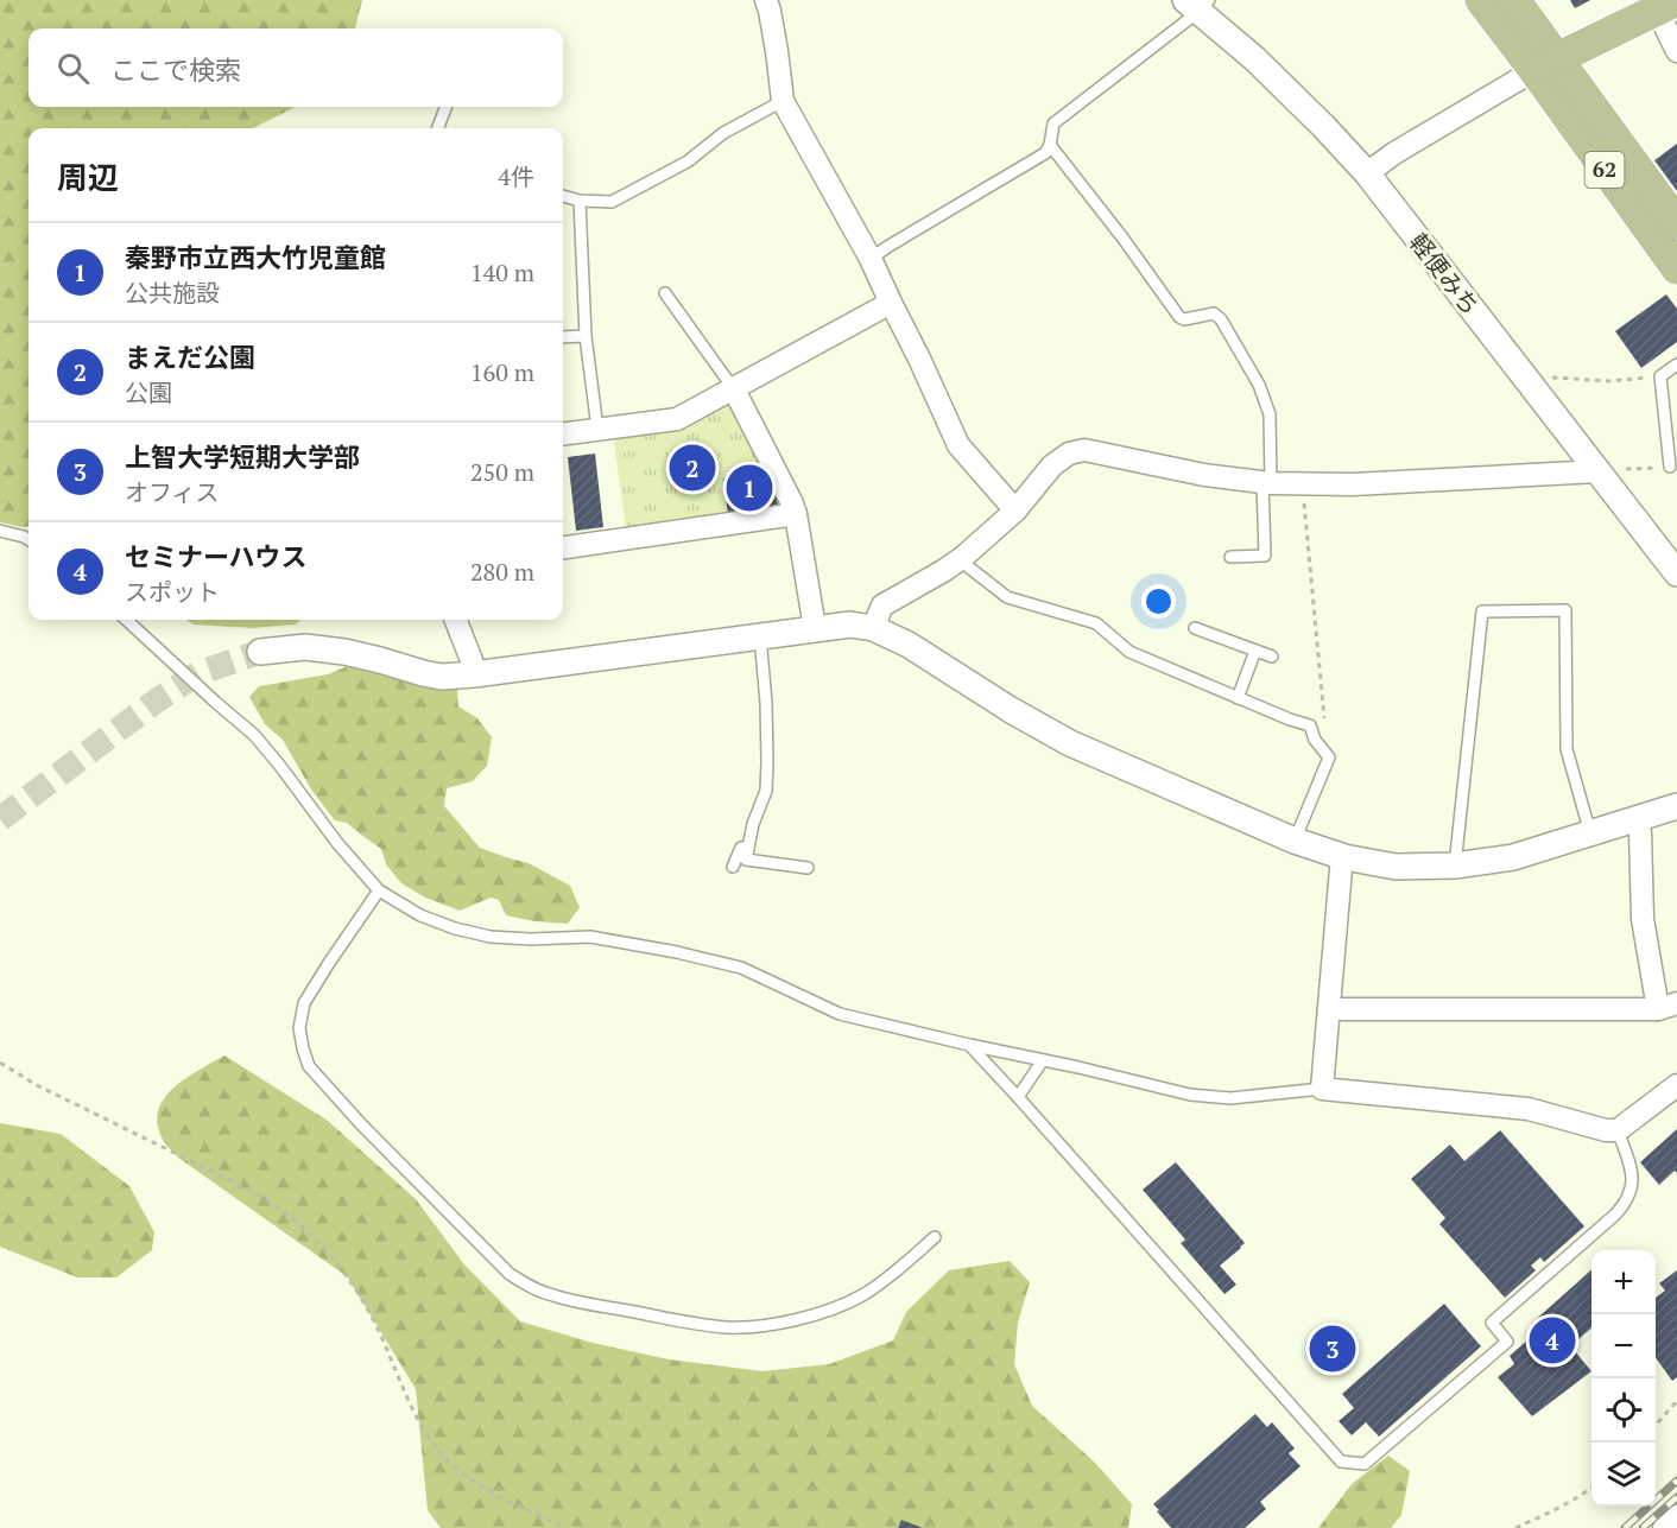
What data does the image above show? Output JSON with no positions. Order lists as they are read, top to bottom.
{
  "streets": {
    "main road": ["62"],
    "street": ["軽便みち"]
  },
  "page": {
    "search": "ここで検索",
    "heading": ["周辺", "4件"],
    "list": [
      {
        "mark": "1",
        "name": "秦野市立西大竹児童館",
        "note": "公共施設",
        "value": "140 m"
      },
      {
        "mark": "2",
        "name": "まえだ公園",
        "note": "公園",
        "value": "160 m"
      },
      {
        "mark": "3",
        "name": "上智大学短期大学部",
        "note": "オフィス",
        "value": "250 m"
      },
      {
        "mark": "4",
        "name": "セミナーハウス",
        "note": "スポット",
        "value": "280 m"
      }
    ],
    "pins": [
      "2",
      "1",
      "4",
      "3"
    ],
    "map_buttons": ["+", "−"]
  }
}
